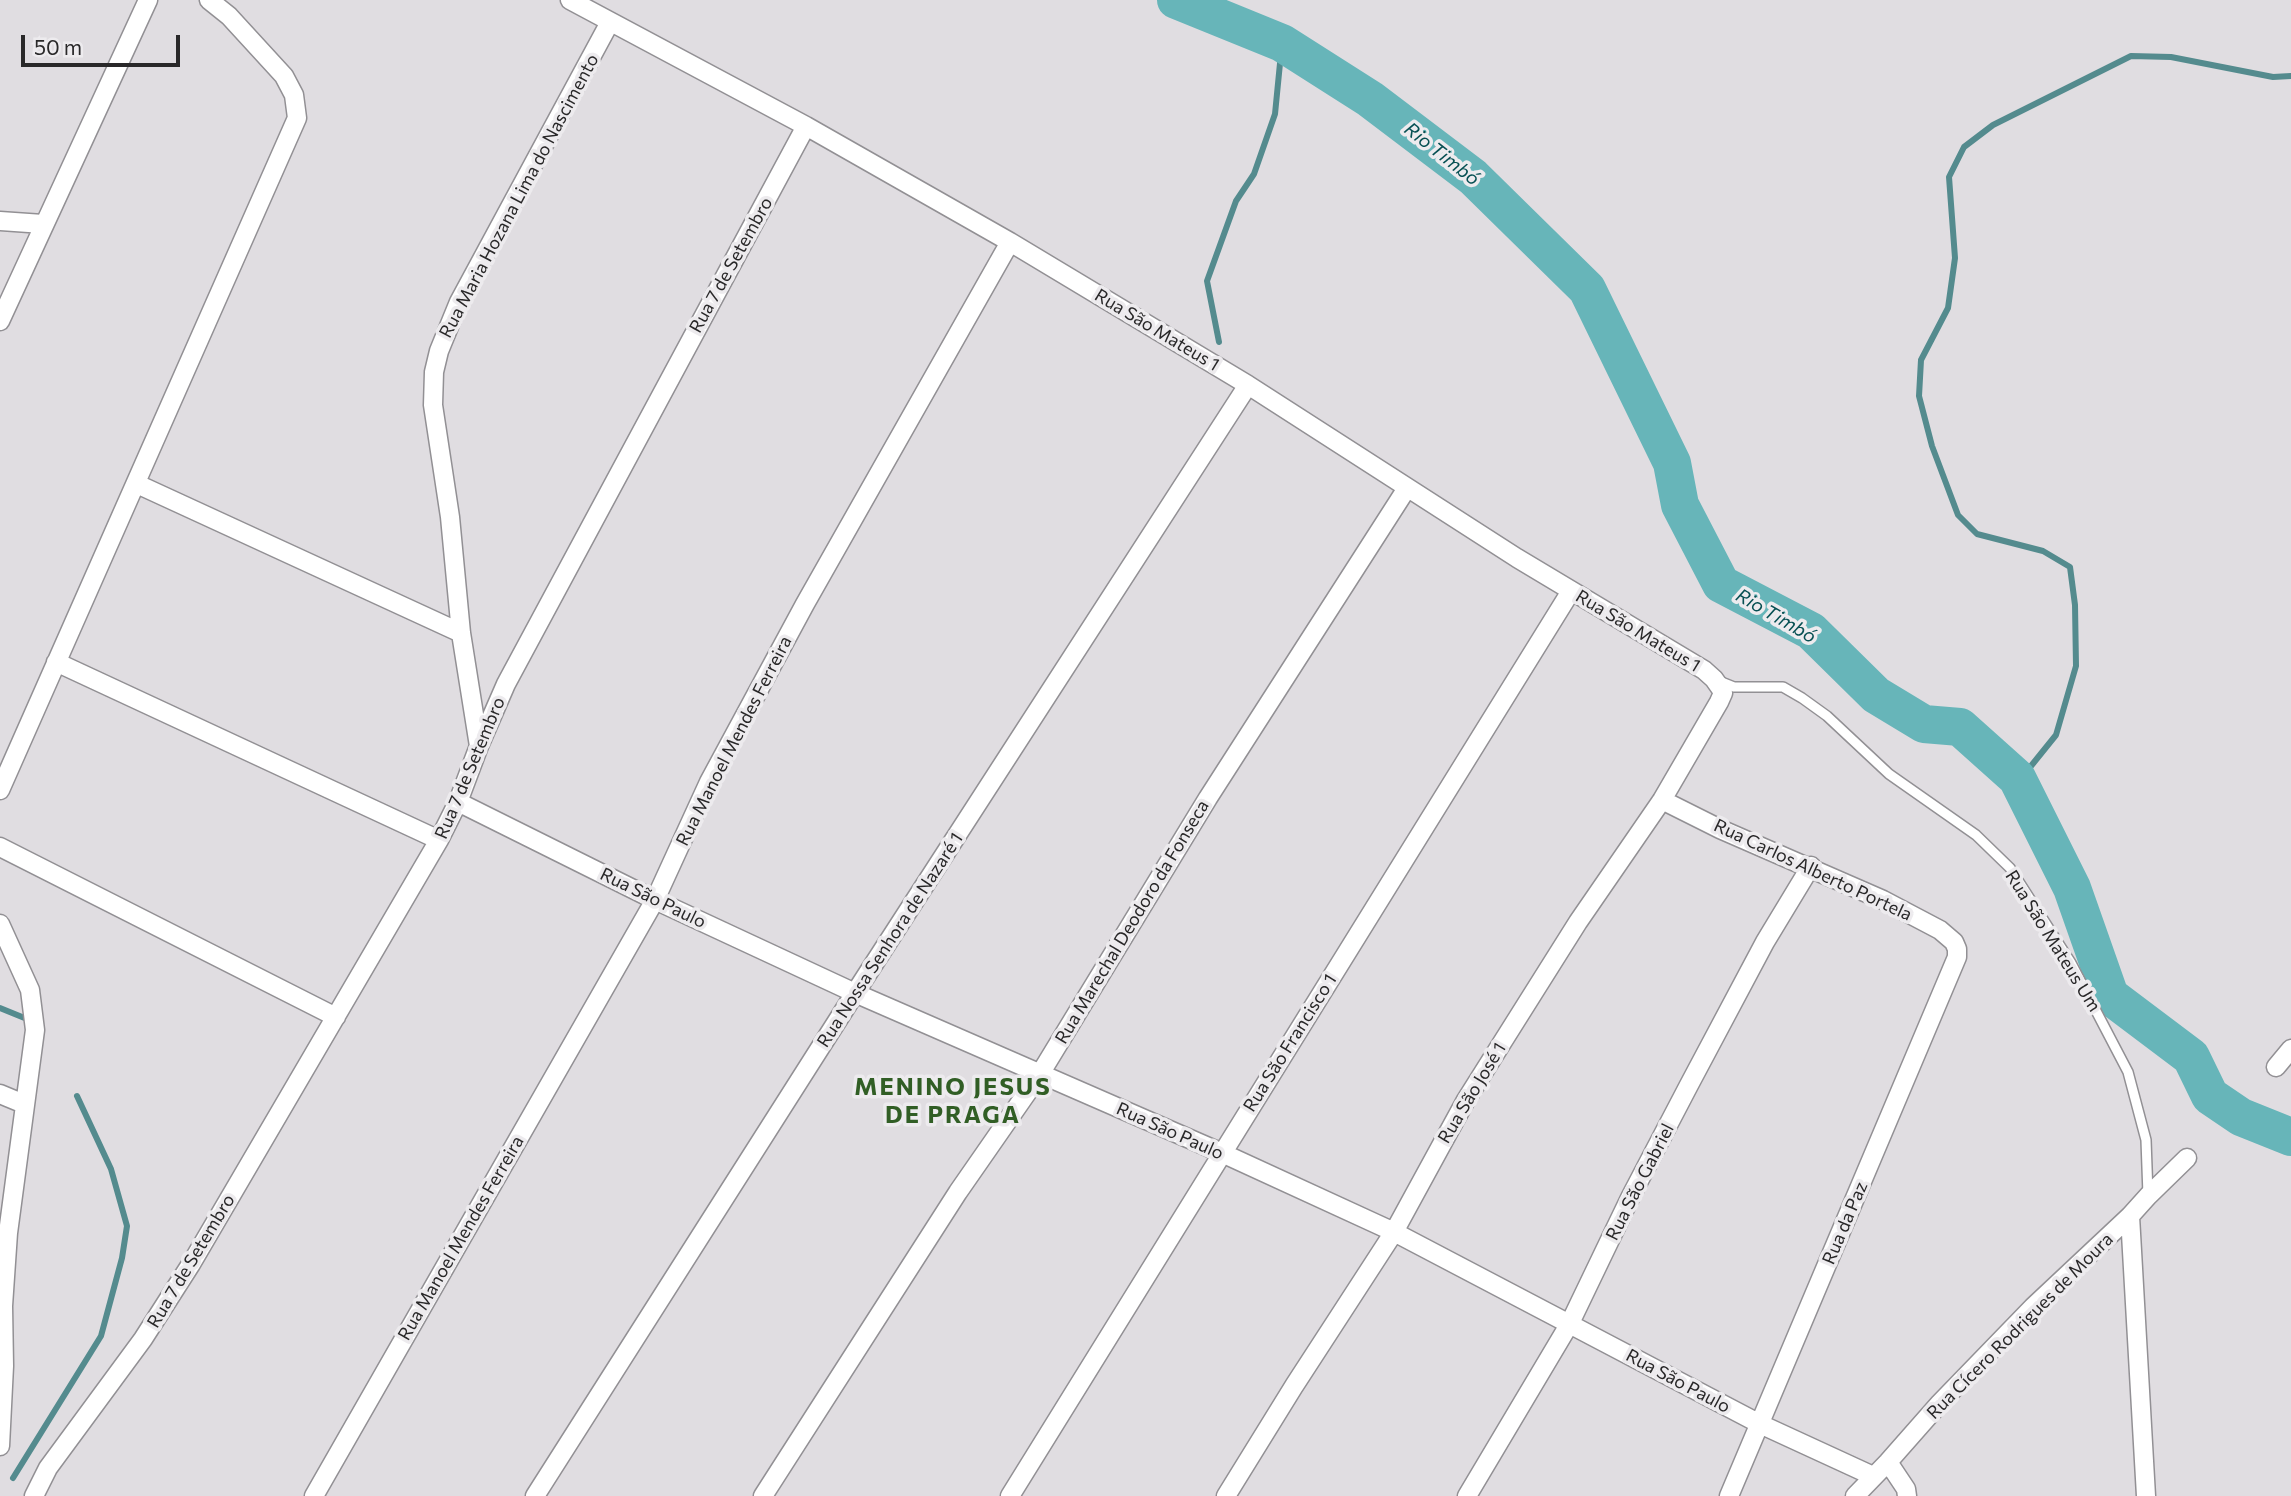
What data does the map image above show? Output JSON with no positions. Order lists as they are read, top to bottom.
{
  "streets": {
    "street": [
      "Rua Maria Hozana Lima do Nascimento",
      "Rua 7 de Setembro",
      "Rua São Mateus 1",
      "Rua Manoel Mendes Ferreira",
      "Rua Carlos Alberto Portela",
      "Rua São Paulo",
      "Rua Marechal Deodoro da Fonseca",
      "Rua Nossa Senhora de Nazaré 1",
      "Rua São Francisco 1",
      "Rua São José 1",
      "Rua São Gabriel",
      "Rua da Paz",
      "Rua Cícero Rodrigues de Moura"
    ],
    "lane": ["Rua São Mateus Um"]
  },
  "crossings": [
    ["Rua Maria Hozana Lima do Nascimento", "Rua 7 de Setembro"],
    ["Rua Maria Hozana Lima do Nascimento", "Rua São Mateus 1"],
    ["Rua 7 de Setembro", "Rua São Mateus 1"],
    ["Rua 7 de Setembro", "Rua São Paulo"],
    ["Rua São Mateus 1", "Rua Manoel Mendes Ferreira"],
    ["Rua São Mateus 1", "Rua Marechal Deodoro da Fonseca"],
    ["Rua São Mateus 1", "Rua Nossa Senhora de Nazaré 1"],
    ["Rua São Mateus 1", "Rua São Mateus Um"],
    ["Rua São Mateus 1", "Rua São Francisco 1"],
    ["Rua São Mateus 1", "Rua São José 1"],
    ["Rua Manoel Mendes Ferreira", "Rua São Paulo"],
    ["Rua Carlos Alberto Portela", "Rua São José 1"],
    ["Rua Carlos Alberto Portela", "Rua São Gabriel"],
    ["Rua Carlos Alberto Portela", "Rua da Paz"],
    ["Rua São Paulo", "Rua Marechal Deodoro da Fonseca"],
    ["Rua São Paulo", "Rua Nossa Senhora de Nazaré 1"],
    ["Rua São Paulo", "Rua São Francisco 1"],
    ["Rua São Paulo", "Rua São José 1"],
    ["Rua São Paulo", "Rua São Gabriel"],
    ["Rua São Paulo", "Rua da Paz"],
    ["Rua São Paulo", "Rua Cícero Rodrigues de Moura"],
    ["Rua São Mateus Um", "Rua São José 1"],
    ["Rua São Mateus Um", "Rua Cícero Rodrigues de Moura"]
  ],
  "districts": ["MENINO JESUS DE PRAGA"],
  "water": ["Rio Timbó"],
  "scale_bar": "50 m"
}
